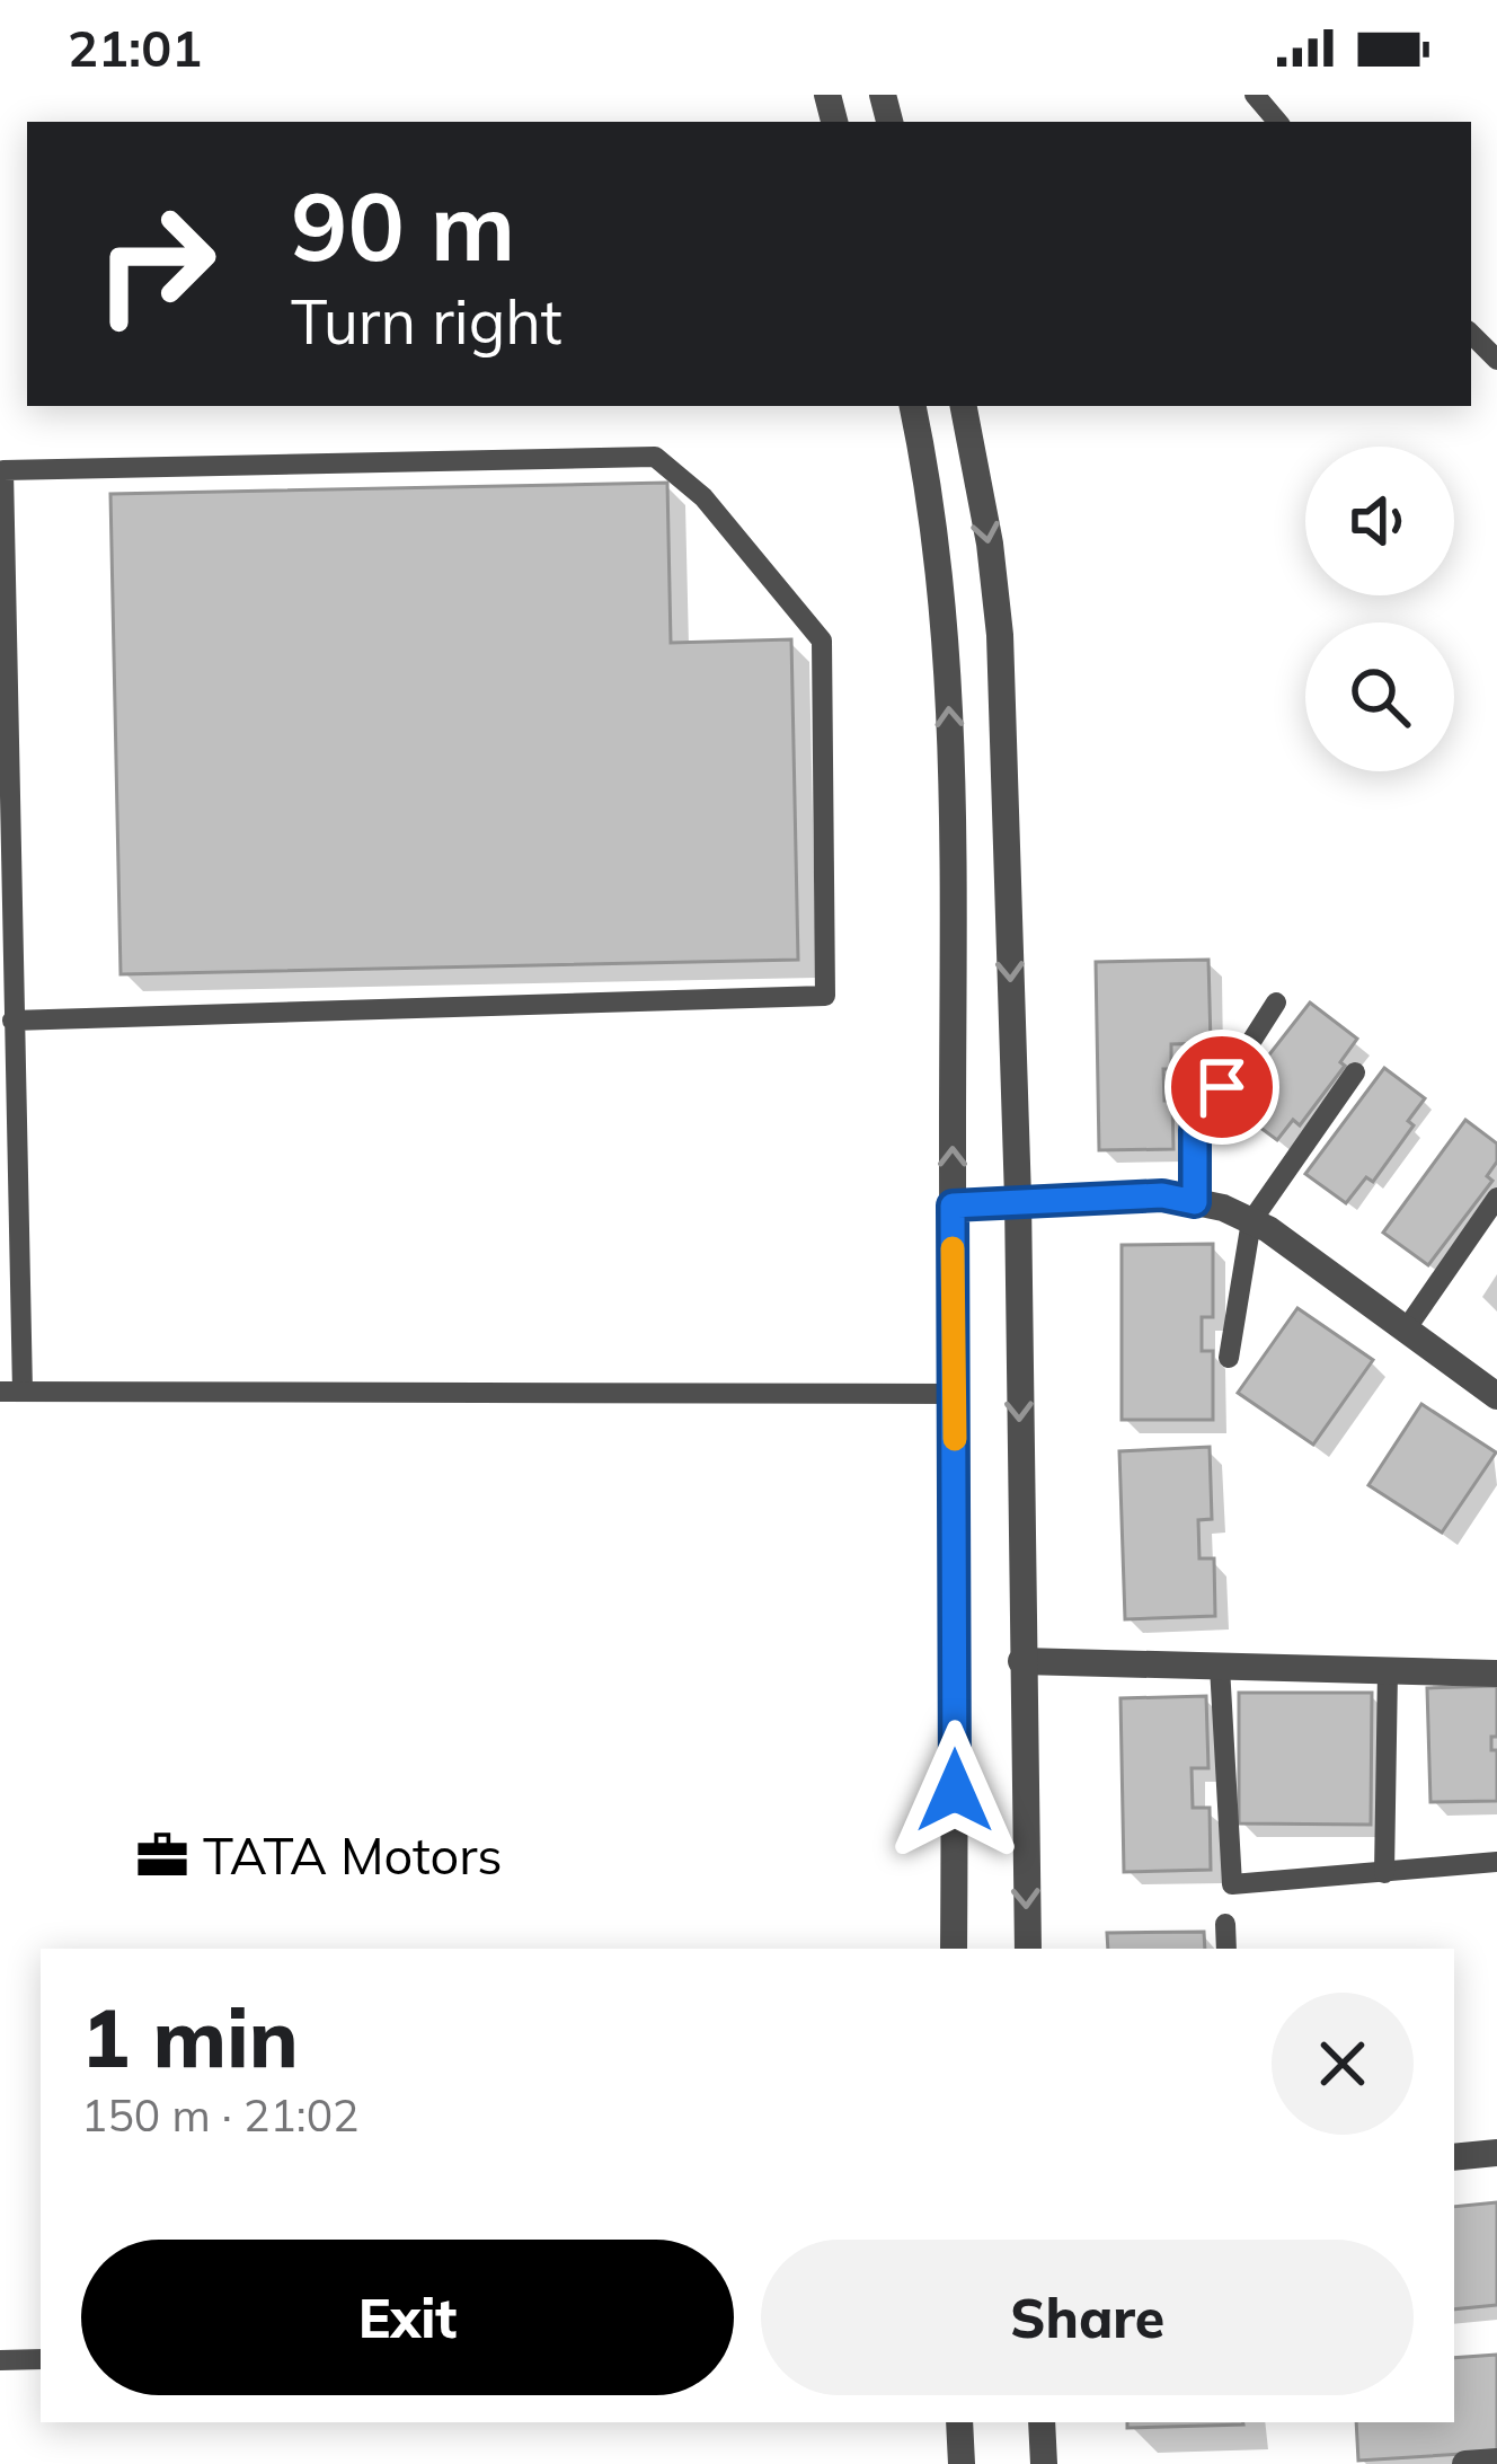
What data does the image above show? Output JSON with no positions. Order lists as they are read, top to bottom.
{
  "places": {
    "office": ["TATA Motors"]
  },
  "page": {
    "status": "21:01",
    "turn": ["90 m", "Turn right"],
    "heading": ["1 min", "150 m · 21:02"],
    "buttons": ["Exit", "Share"]
  }
}
